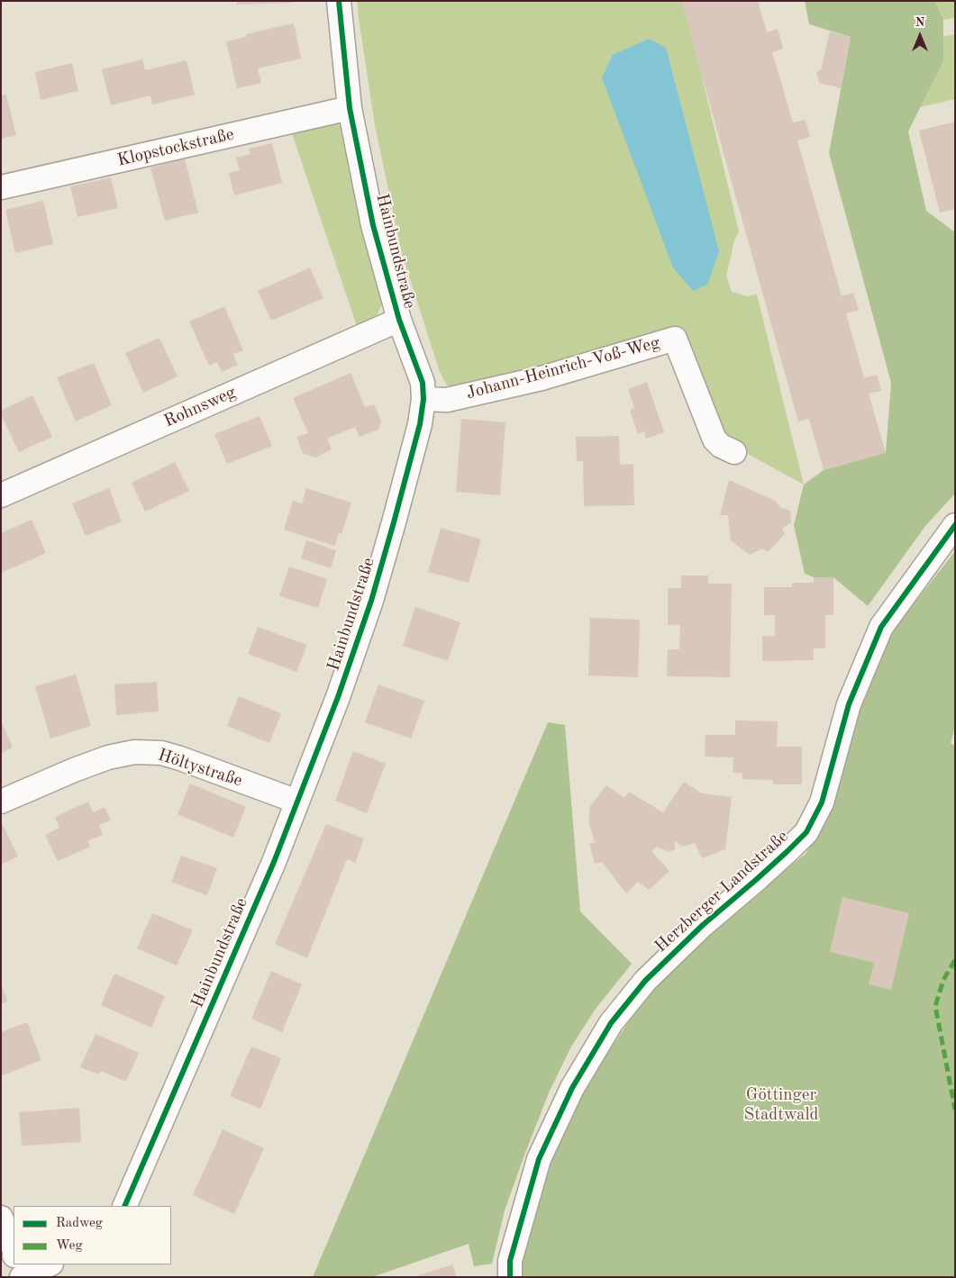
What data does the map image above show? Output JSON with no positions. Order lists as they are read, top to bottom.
{
  "streets": {
    "street": [
      "Klopstockstraße",
      "Hainbundstraße",
      "Johann-Heinrich-Voß-Weg",
      "Rohnsweg",
      "Höltystraße",
      "Herzberger Landstraße"
    ]
  },
  "crossings": [
    ["Klopstockstraße", "Hainbundstraße"],
    ["Hainbundstraße", "Johann-Heinrich-Voß-Weg"],
    ["Hainbundstraße", "Rohnsweg"],
    ["Hainbundstraße", "Höltystraße"]
  ],
  "parks": ["Göttinger Stadtwald"],
  "legend": ["Radweg", "Weg"],
  "north": "top"
}
